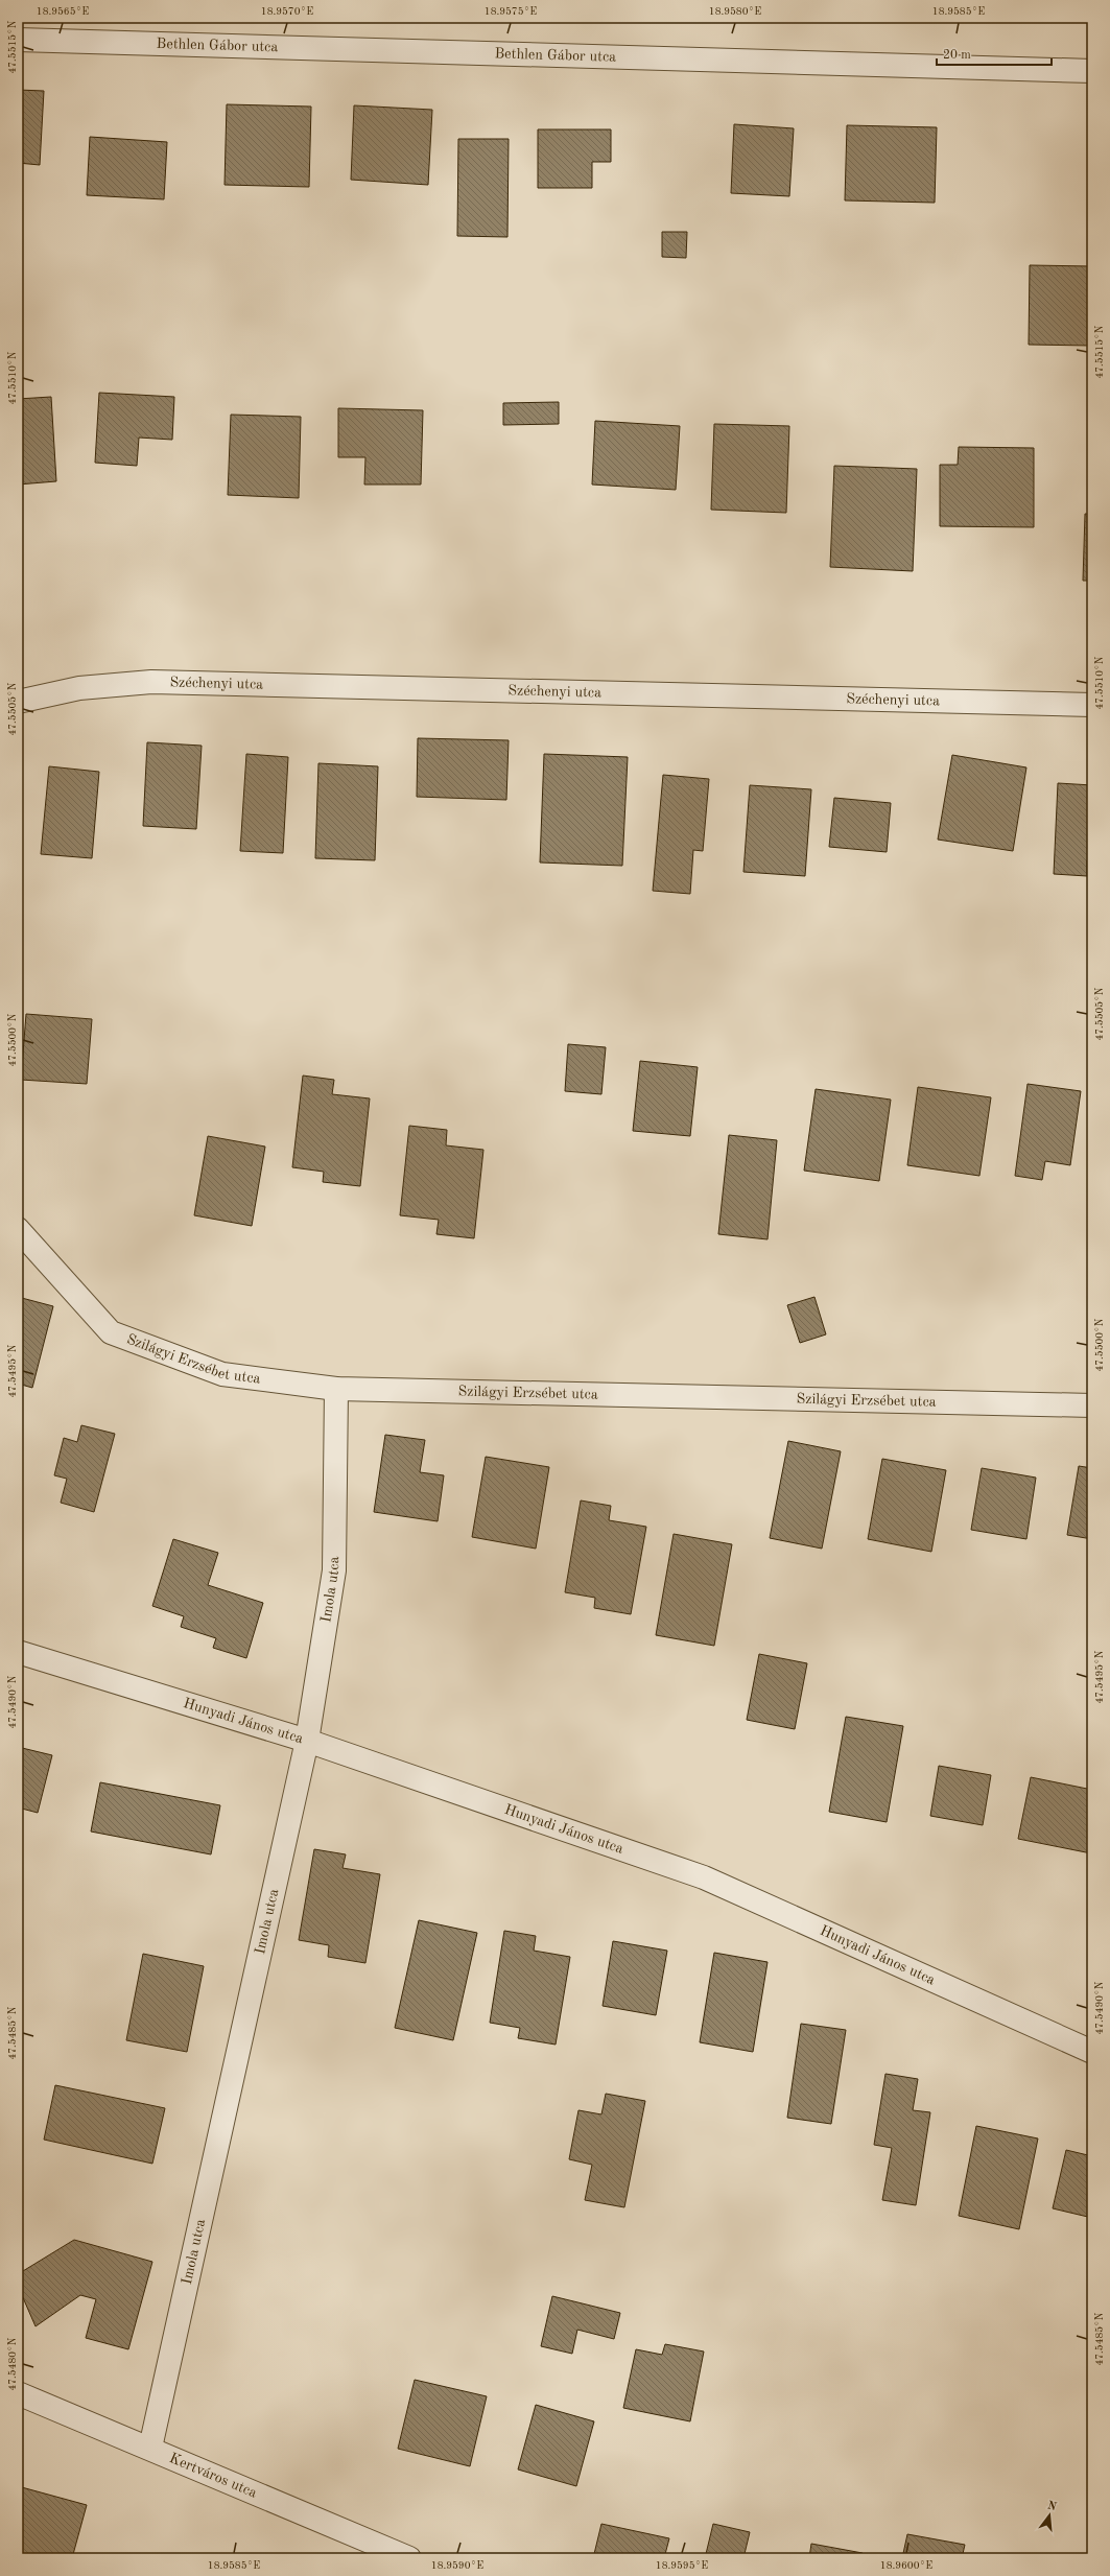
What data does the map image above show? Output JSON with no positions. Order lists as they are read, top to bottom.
{
  "streets": {
    "street": [
      "Bethlen Gábor utca",
      "Széchenyi utca",
      "Szilágyi Erzsébet utca",
      "Imola utca",
      "Hunyadi János utca",
      "Kertváros utca"
    ]
  },
  "crossings": [
    ["Szilágyi Erzsébet utca", "Imola utca"],
    ["Imola utca", "Hunyadi János utca"],
    ["Imola utca", "Kertváros utca"]
  ],
  "scale_bar": "20 m",
  "north": "top",
  "coordinates": [
    "18.9565°E",
    "18.9570°E",
    "18.9575°E",
    "18.9580°E",
    "18.9585°E",
    "47.5515°N",
    "47.5510°N",
    "47.5505°N",
    "47.5500°N",
    "47.5495°N",
    "47.5490°N",
    "47.5485°N",
    "47.5480°N",
    "18.9590°E",
    "18.9595°E",
    "18.9600°E"
  ]
}
